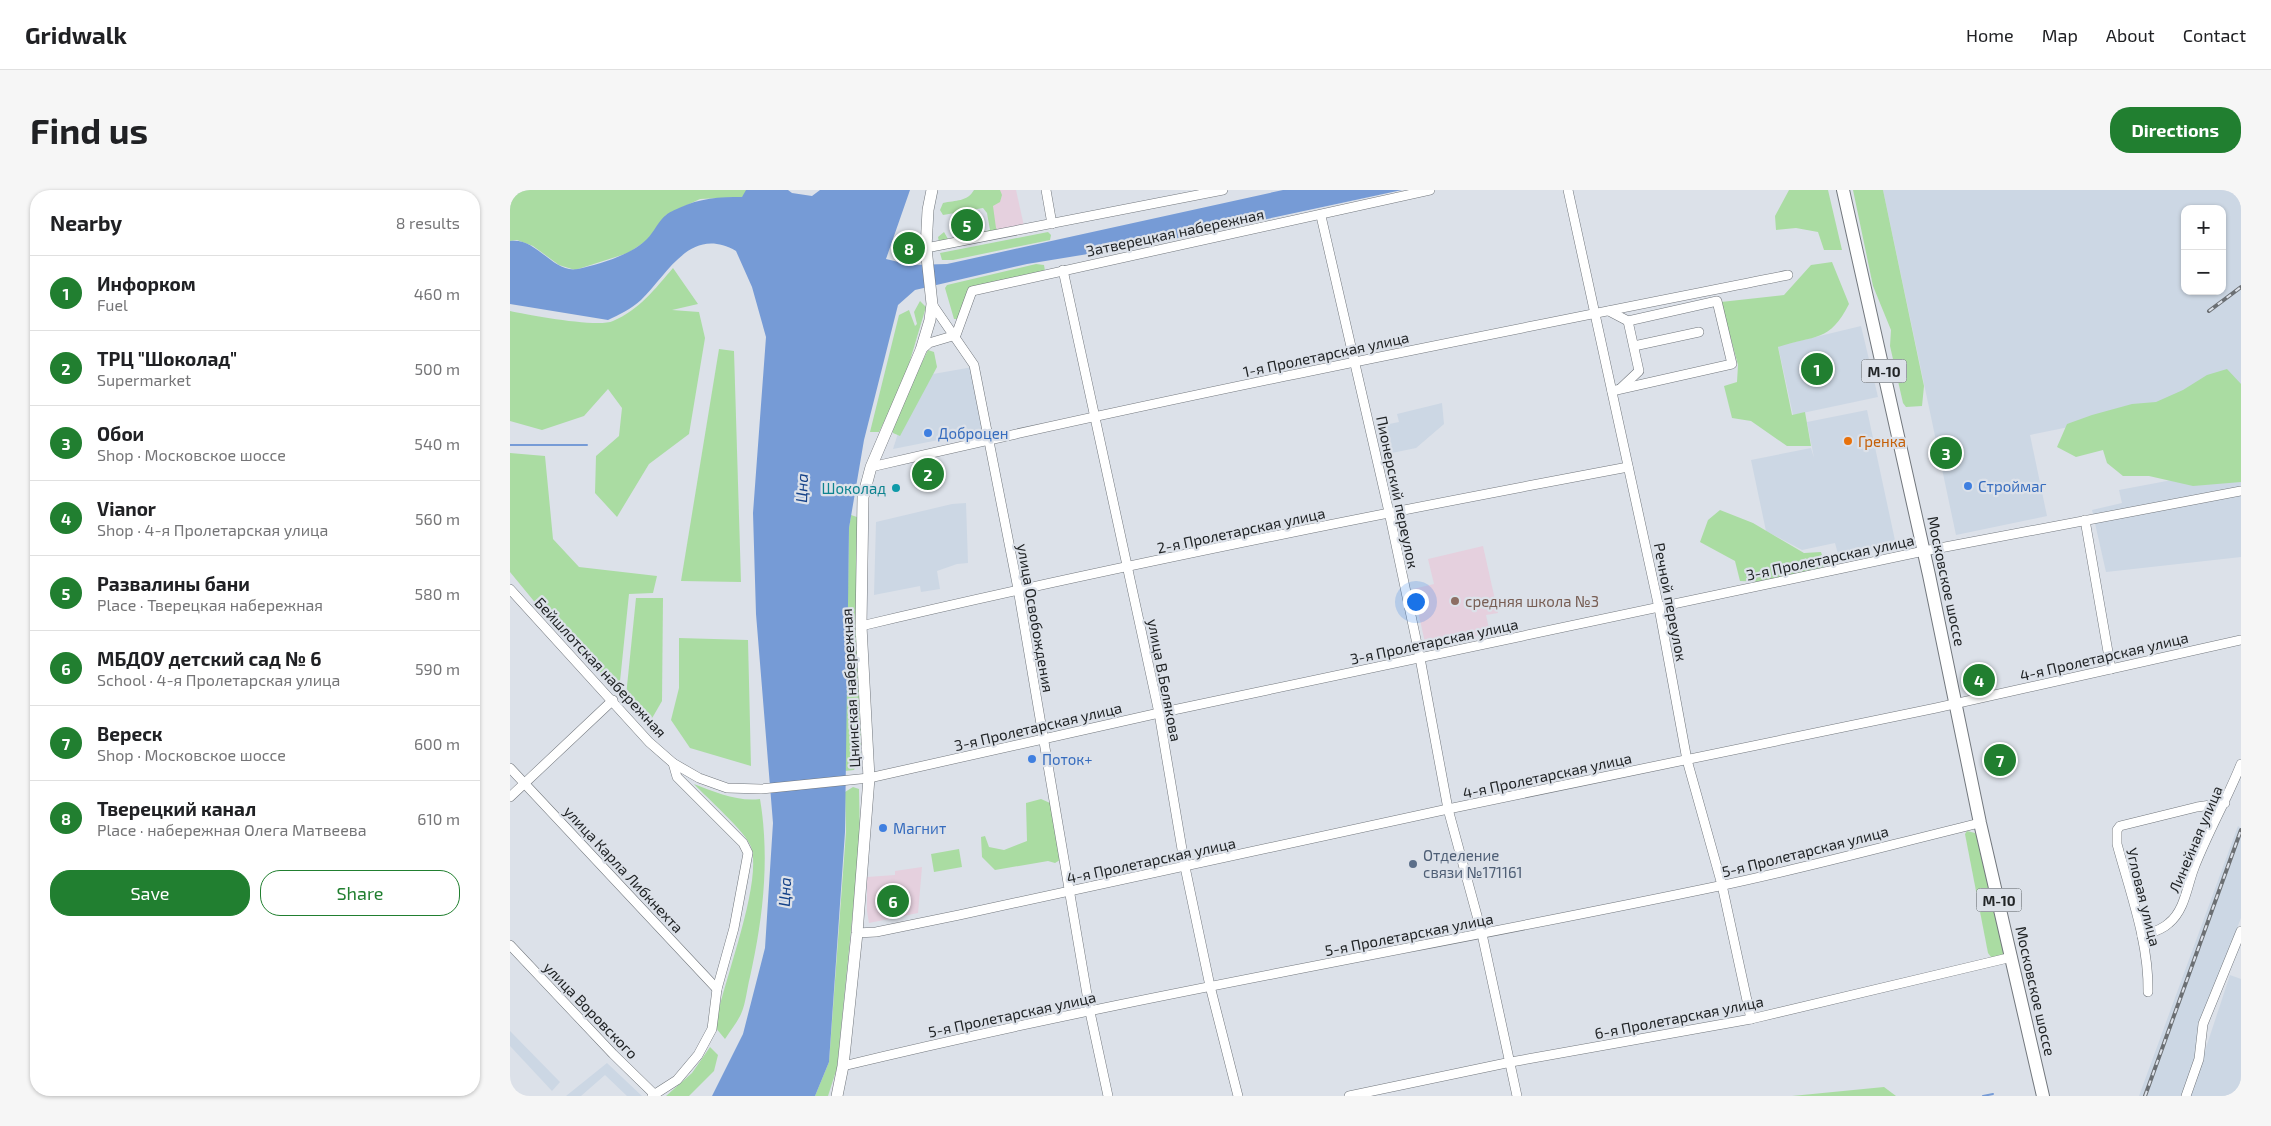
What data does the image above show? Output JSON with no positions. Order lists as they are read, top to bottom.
{
  "streets": {
    "highway": ["М-10", "Московское шоссе"],
    "main road": ["Цнинская набережная"],
    "street": [
      "Затверецкая набережная",
      "1-я Пролетарская улица",
      "Пионерский переулок",
      "2-я Пролетарская улица",
      "3-я Пролетарская улица",
      "Речной переулок",
      "улица Освобождения",
      "4-я Пролетарская улица",
      "Бейшлотская набережная",
      "улица В.Белякова",
      "Линейная улица",
      "5-я Пролетарская улица",
      "улица Карла Либкнехта",
      "Угловая улица",
      "улица Воровского",
      "6-я Пролетарская улица"
    ]
  },
  "crossings": [
    ["Затверецкая набережная", "Пионерский переулок"],
    ["Затверецкая набережная", "улица Освобождения"],
    ["Затверецкая набережная", "улица В.Белякова"],
    ["1-я Пролетарская улица", "Пионерский переулок"],
    ["1-я Пролетарская улица", "Речной переулок"],
    ["1-я Пролетарская улица", "улица Освобождения"],
    ["1-я Пролетарская улица", "улица В.Белякова"],
    ["1-я Пролетарская улица", "Цнинская набережная"],
    ["Пионерский переулок", "2-я Пролетарская улица"],
    ["Пионерский переулок", "3-я Пролетарская улица"],
    ["Пионерский переулок", "4-я Пролетарская улица"],
    ["Пионерский переулок", "5-я Пролетарская улица"],
    ["Пионерский переулок", "6-я Пролетарская улица"],
    ["2-я Пролетарская улица", "Речной переулок"],
    ["2-я Пролетарская улица", "улица Освобождения"],
    ["2-я Пролетарская улица", "улица В.Белякова"],
    ["2-я Пролетарская улица", "Цнинская набережная"],
    ["3-я Пролетарская улица", "Московское шоссе"],
    ["3-я Пролетарская улица", "Речной переулок"],
    ["3-я Пролетарская улица", "улица Освобождения"],
    ["3-я Пролетарская улица", "Бейшлотская набережная"],
    ["3-я Пролетарская улица", "улица В.Белякова"],
    ["3-я Пролетарская улица", "Цнинская набережная"],
    ["Московское шоссе", "4-я Пролетарская улица"],
    ["Московское шоссе", "5-я Пролетарская улица"],
    ["Московское шоссе", "6-я Пролетарская улица"],
    ["Речной переулок", "4-я Пролетарская улица"],
    ["Речной переулок", "5-я Пролетарская улица"],
    ["Речной переулок", "6-я Пролетарская улица"],
    ["улица Освобождения", "4-я Пролетарская улица"],
    ["улица Освобождения", "Цнинская набережная"],
    ["улица Освобождения", "5-я Пролетарская улица"],
    ["4-я Пролетарская улица", "улица В.Белякова"],
    ["4-я Пролетарская улица", "Цнинская набережная"],
    ["Бейшлотская набережная", "улица Карла Либкнехта"],
    ["Бейшлотская набережная", "улица Воровского"],
    ["улица В.Белякова", "5-я Пролетарская улица"],
    ["Цнинская набережная", "5-я Пролетарская улица"],
    ["Линейная улица", "Угловая улица"]
  ],
  "water": ["Цна"],
  "places": [
    "Доброцен",
    "Гренка",
    "Строймаг",
    "Шоколад",
    "средняя школа №3",
    "Поток+",
    "Магнит",
    "Отделение связи №171161"
  ],
  "page": {
    "header": "Gridwalk",
    "nav": [
      "Home",
      "Map",
      "About",
      "Contact"
    ],
    "buttons": [
      "Directions",
      ["Save", "Share"]
    ],
    "title": "Find us",
    "heading": ["Nearby", "8 results"],
    "map_buttons": ["+", "−"],
    "pins": [
      "5",
      "8",
      "1",
      "3",
      "2",
      "4",
      "7",
      "6"
    ],
    "list": [
      {
        "mark": "1",
        "name": "Инфорком",
        "note": "Fuel",
        "value": "460 m"
      },
      {
        "mark": "2",
        "name": "ТРЦ \"Шоколад\"",
        "note": "Supermarket",
        "value": "500 m"
      },
      {
        "mark": "3",
        "name": "Обои",
        "note": "Shop · Московское шоссе",
        "value": "540 m"
      },
      {
        "mark": "4",
        "name": "Vianor",
        "note": "Shop · 4-я Пролетарская улица",
        "value": "560 m"
      },
      {
        "mark": "5",
        "name": "Развалины бани",
        "note": "Place · Тверецкая набережная",
        "value": "580 m"
      },
      {
        "mark": "6",
        "name": "МБДОУ детский сад № 6",
        "note": "School · 4-я Пролетарская улица",
        "value": "590 m"
      },
      {
        "mark": "7",
        "name": "Вереск",
        "note": "Shop · Московское шоссе",
        "value": "600 m"
      },
      {
        "mark": "8",
        "name": "Тверецкий канал",
        "note": "Place · набережная Олега Матвеева",
        "value": "610 m"
      }
    ]
  }
}
